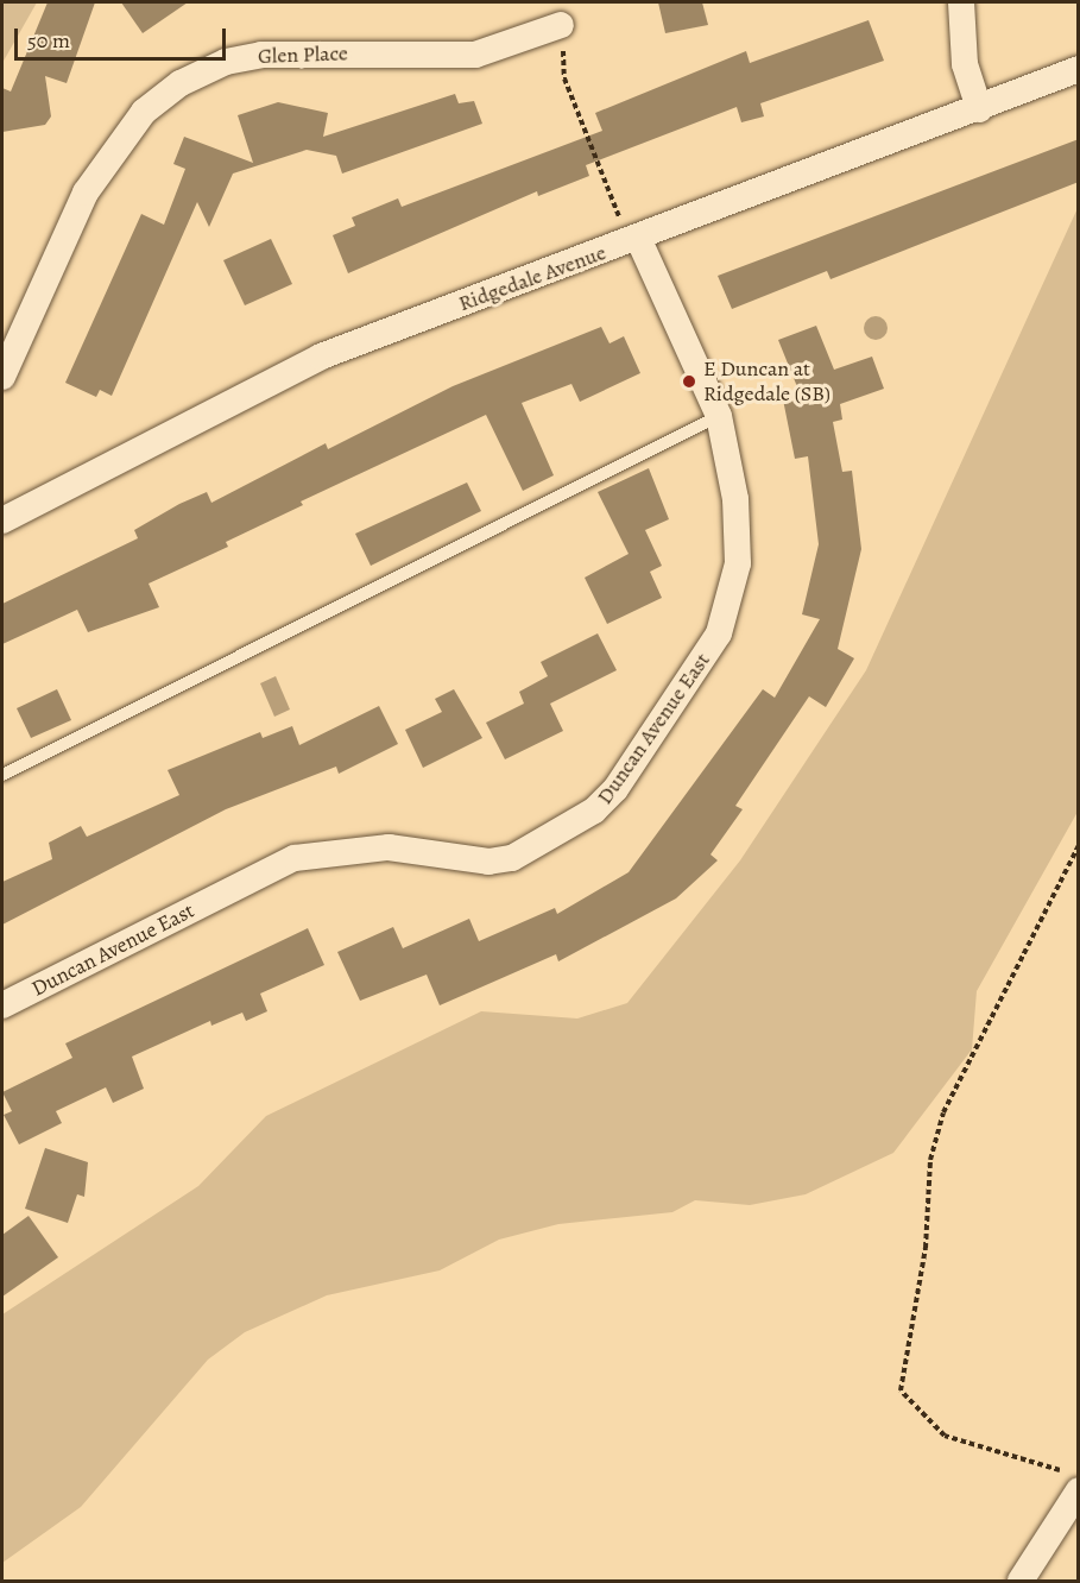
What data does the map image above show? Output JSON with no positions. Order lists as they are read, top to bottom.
{
  "streets": {
    "street": ["Glen Place", "Ridgedale Avenue", "Duncan Avenue East"]
  },
  "crossings": [
    ["Ridgedale Avenue", "Duncan Avenue East"]
  ],
  "places": ["E Duncan at Ridgedale (SB)"],
  "scale_bar": "50 m"
}
